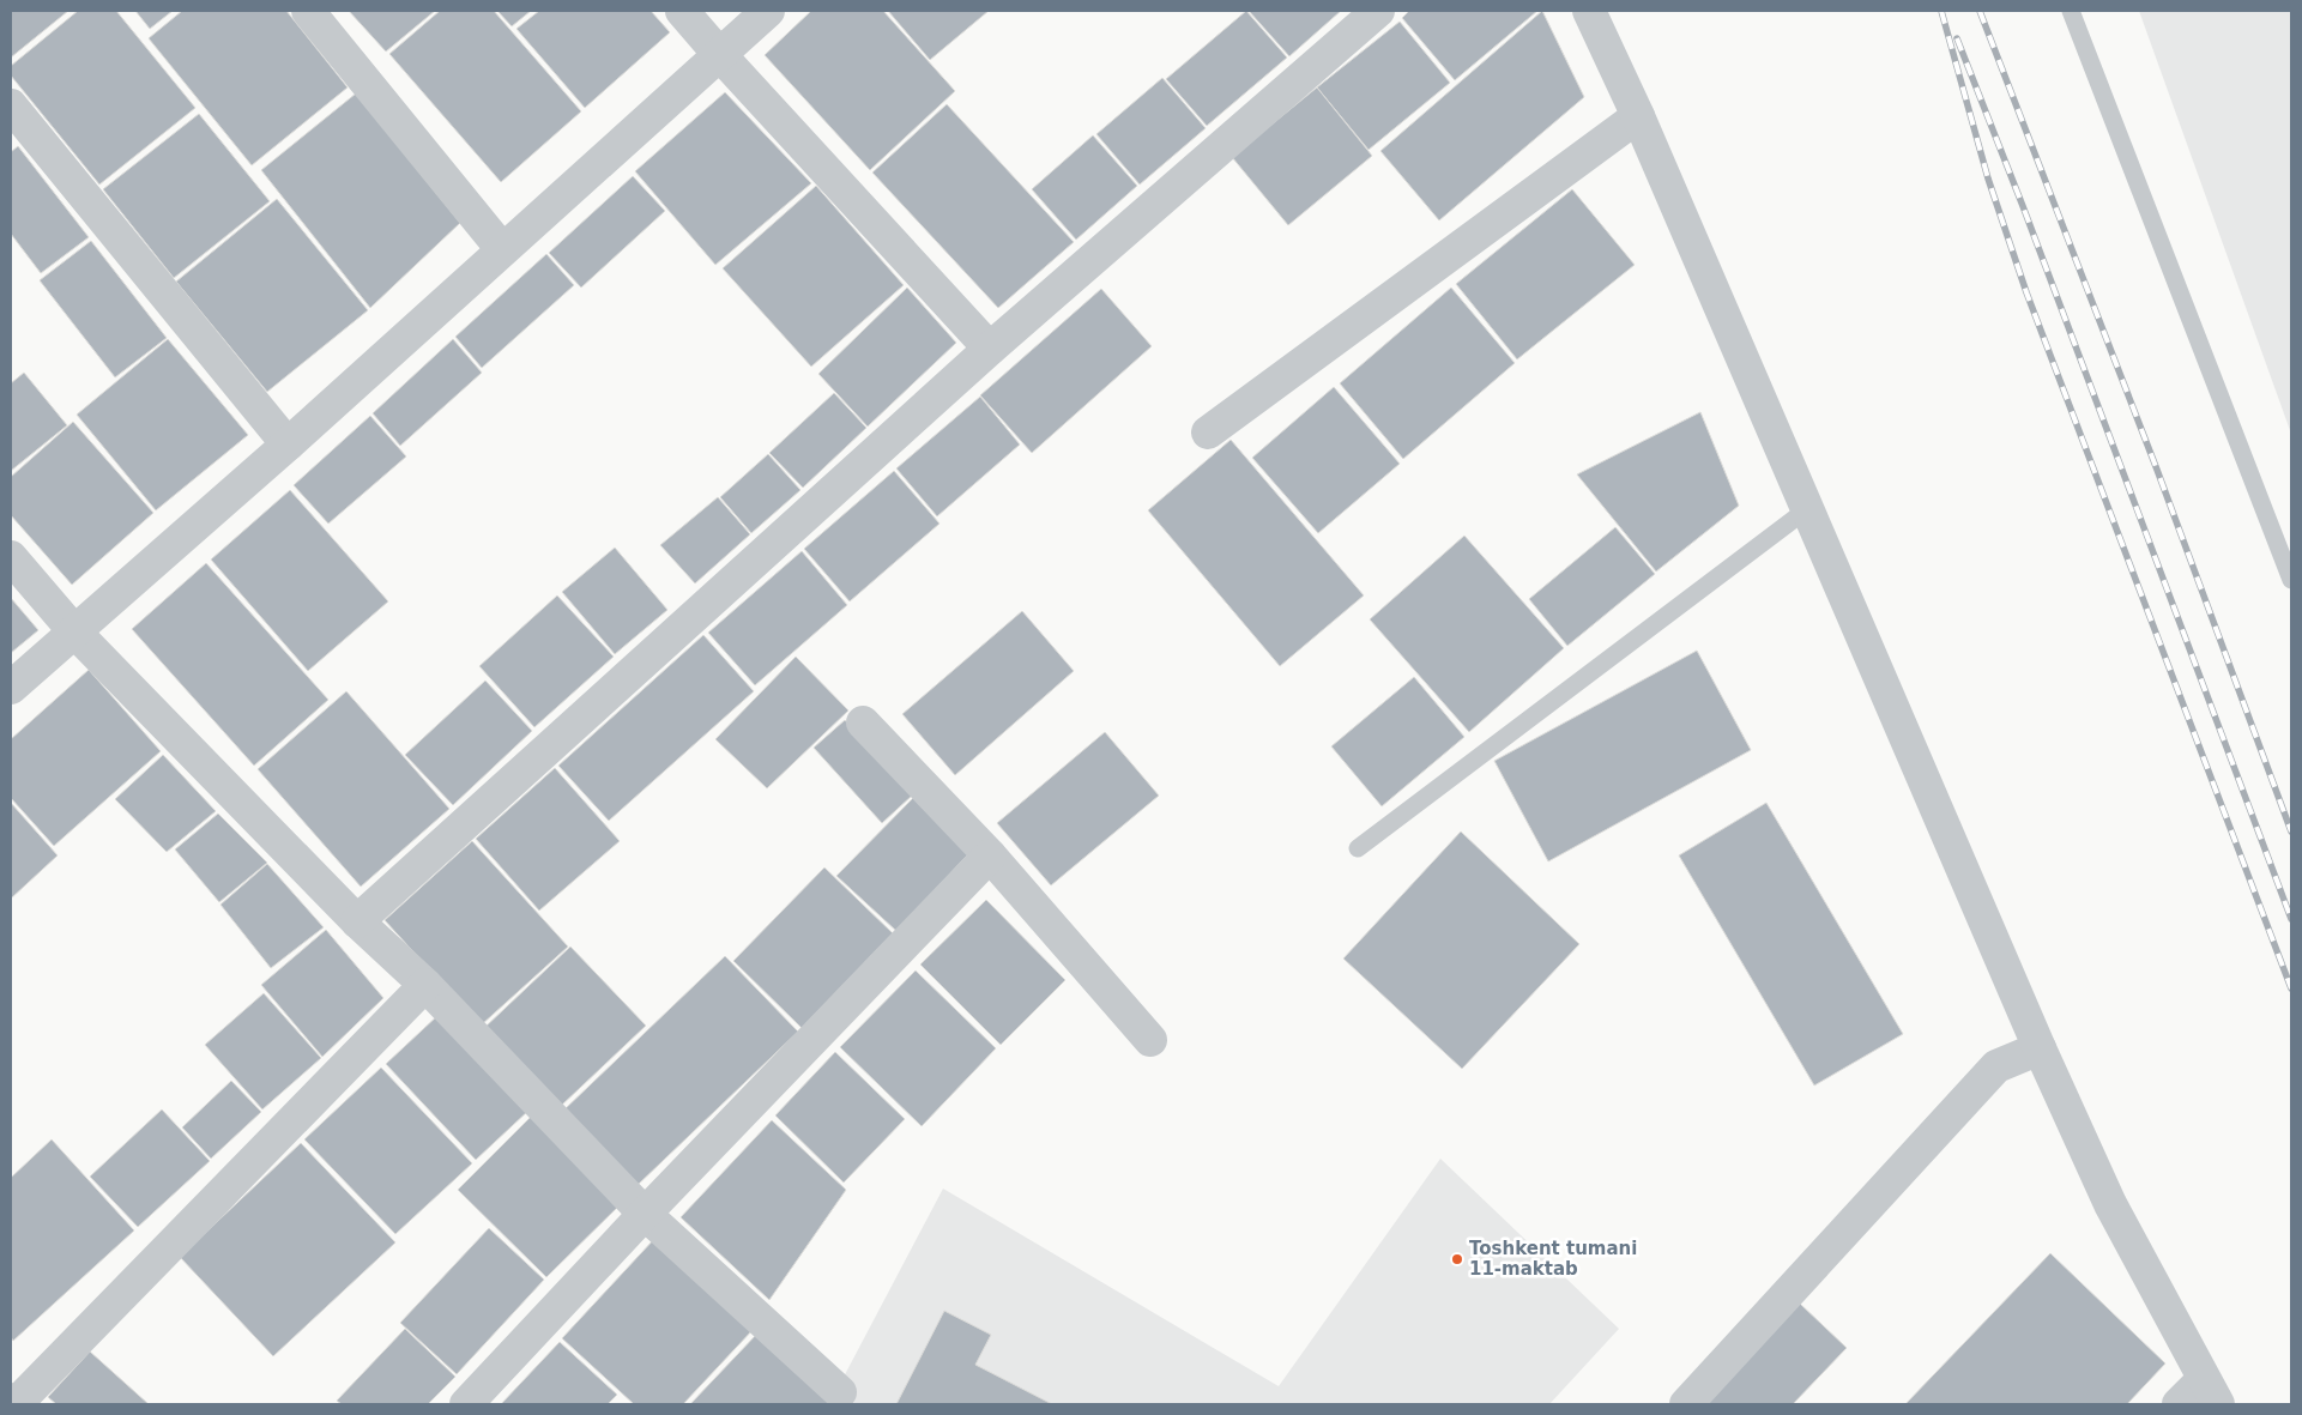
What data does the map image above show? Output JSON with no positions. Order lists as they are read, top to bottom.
{
  "places": ["Toshkent tumani 11-maktab"]
}
